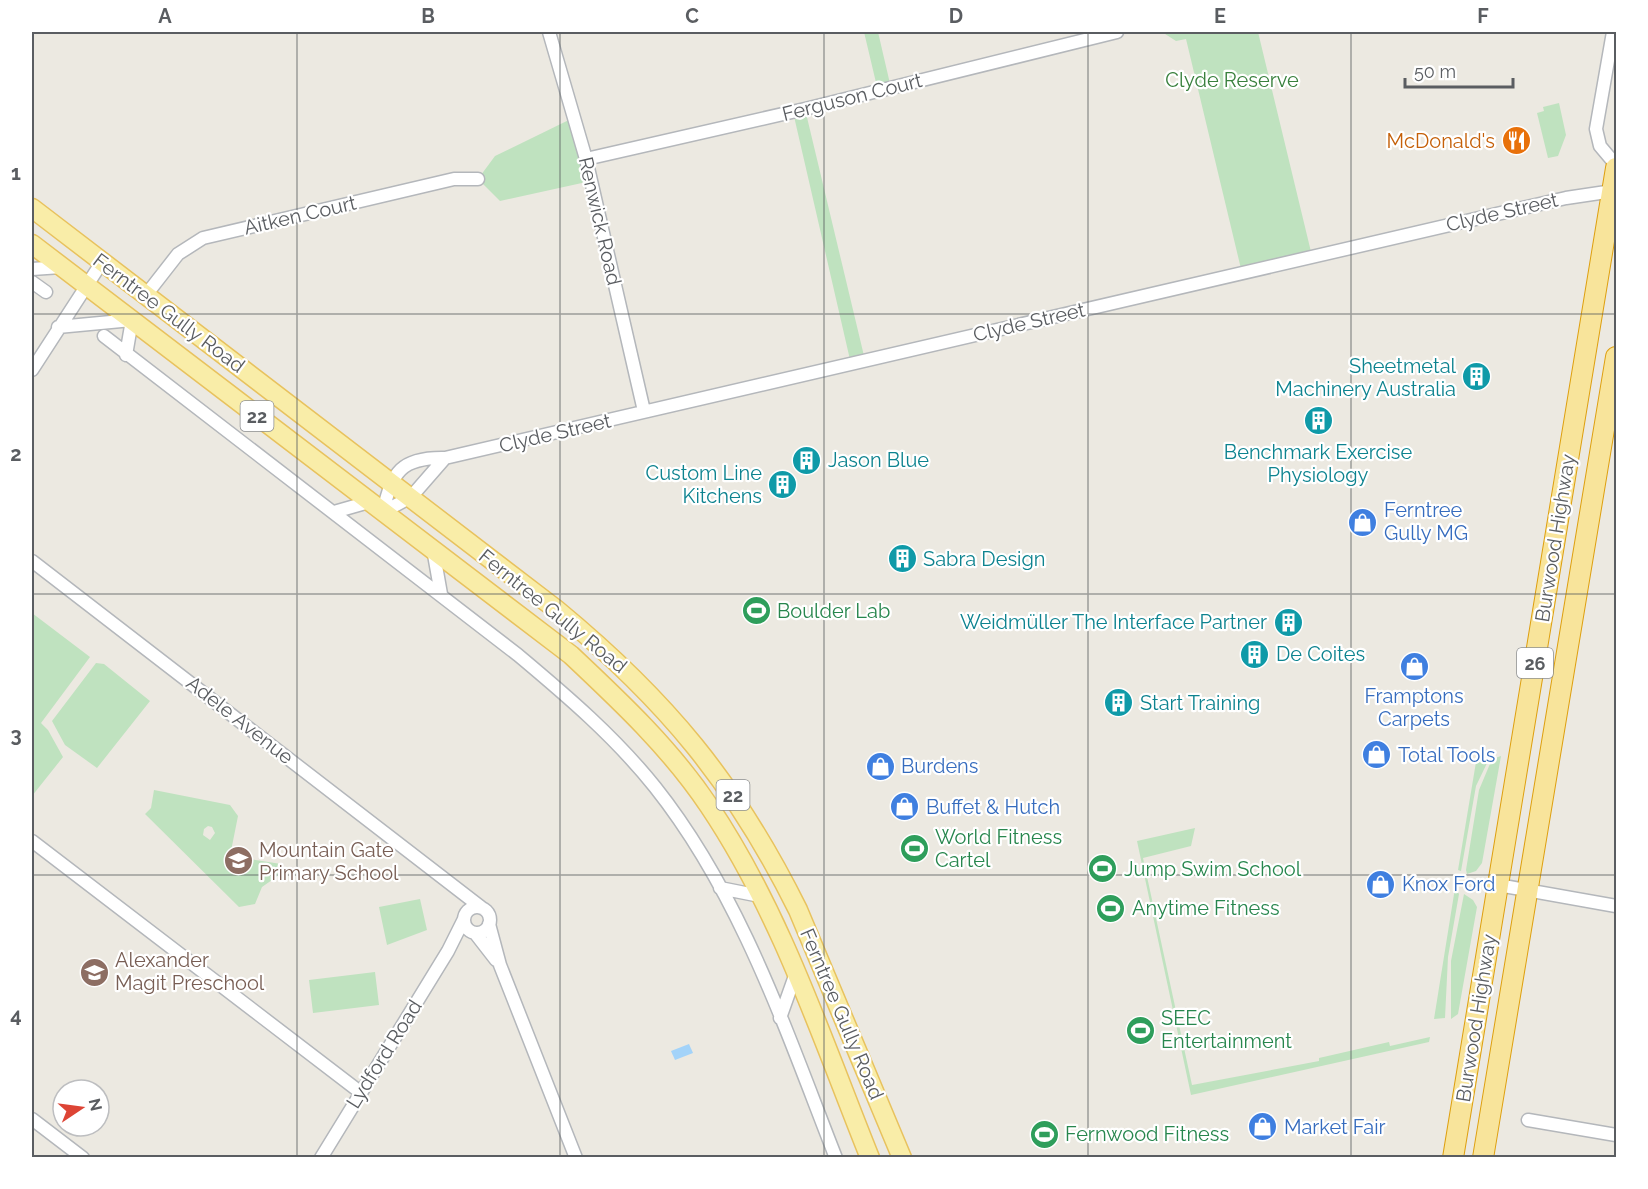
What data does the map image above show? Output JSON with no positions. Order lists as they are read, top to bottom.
{
  "streets": {
    "highway": ["Burwood Highway", "26"],
    "main road": ["Ferntree Gully Road", "22"],
    "street": [
      "Ferguson Court",
      "Clyde Street",
      "Aitken Court",
      "Renwick Road",
      "Adele Avenue",
      "Lydford Road"
    ]
  },
  "crossings": [
    ["Ferguson Court", "Renwick Road"],
    ["Clyde Street", "Renwick Road"],
    ["Clyde Street", "Ferntree Gully Road"],
    ["Clyde Street", "Burwood Highway"],
    ["Aitken Court", "Ferntree Gully Road"],
    ["Adele Avenue", "Lydford Road"]
  ],
  "parks": ["Clyde Reserve"],
  "places": {
    "restaurant": ["McDonald's"],
    "building": [
      "Sheetmetal Machinery Australia",
      "Benchmark Exercise Physiology",
      "Jason Blue",
      "Custom Line Kitchens",
      "Sabra Design",
      "Weidmüller The Interface Partner",
      "De Coites",
      "Start Training"
    ],
    "shop": [
      "Ferntree Gully MG",
      "Framptons Carpets",
      "Total Tools",
      "Burdens",
      "Buffet & Hutch",
      "Knox Ford",
      "Market Fair"
    ],
    "sports": [
      "Boulder Lab",
      "World Fitness Cartel",
      "Jump Swim School",
      "Anytime Fitness",
      "SEEC Entertainment",
      "Fernwood Fitness"
    ],
    "school or university": ["Mountain Gate Primary School", "Alexander Magit Preschool"]
  },
  "scale_bar": "50 m",
  "north": "right",
  "grid": {
    "columns": [
      "A",
      "B",
      "C",
      "D",
      "E",
      "F"
    ],
    "rows": [
      "1",
      "2",
      "3",
      "4"
    ]
  }
}
